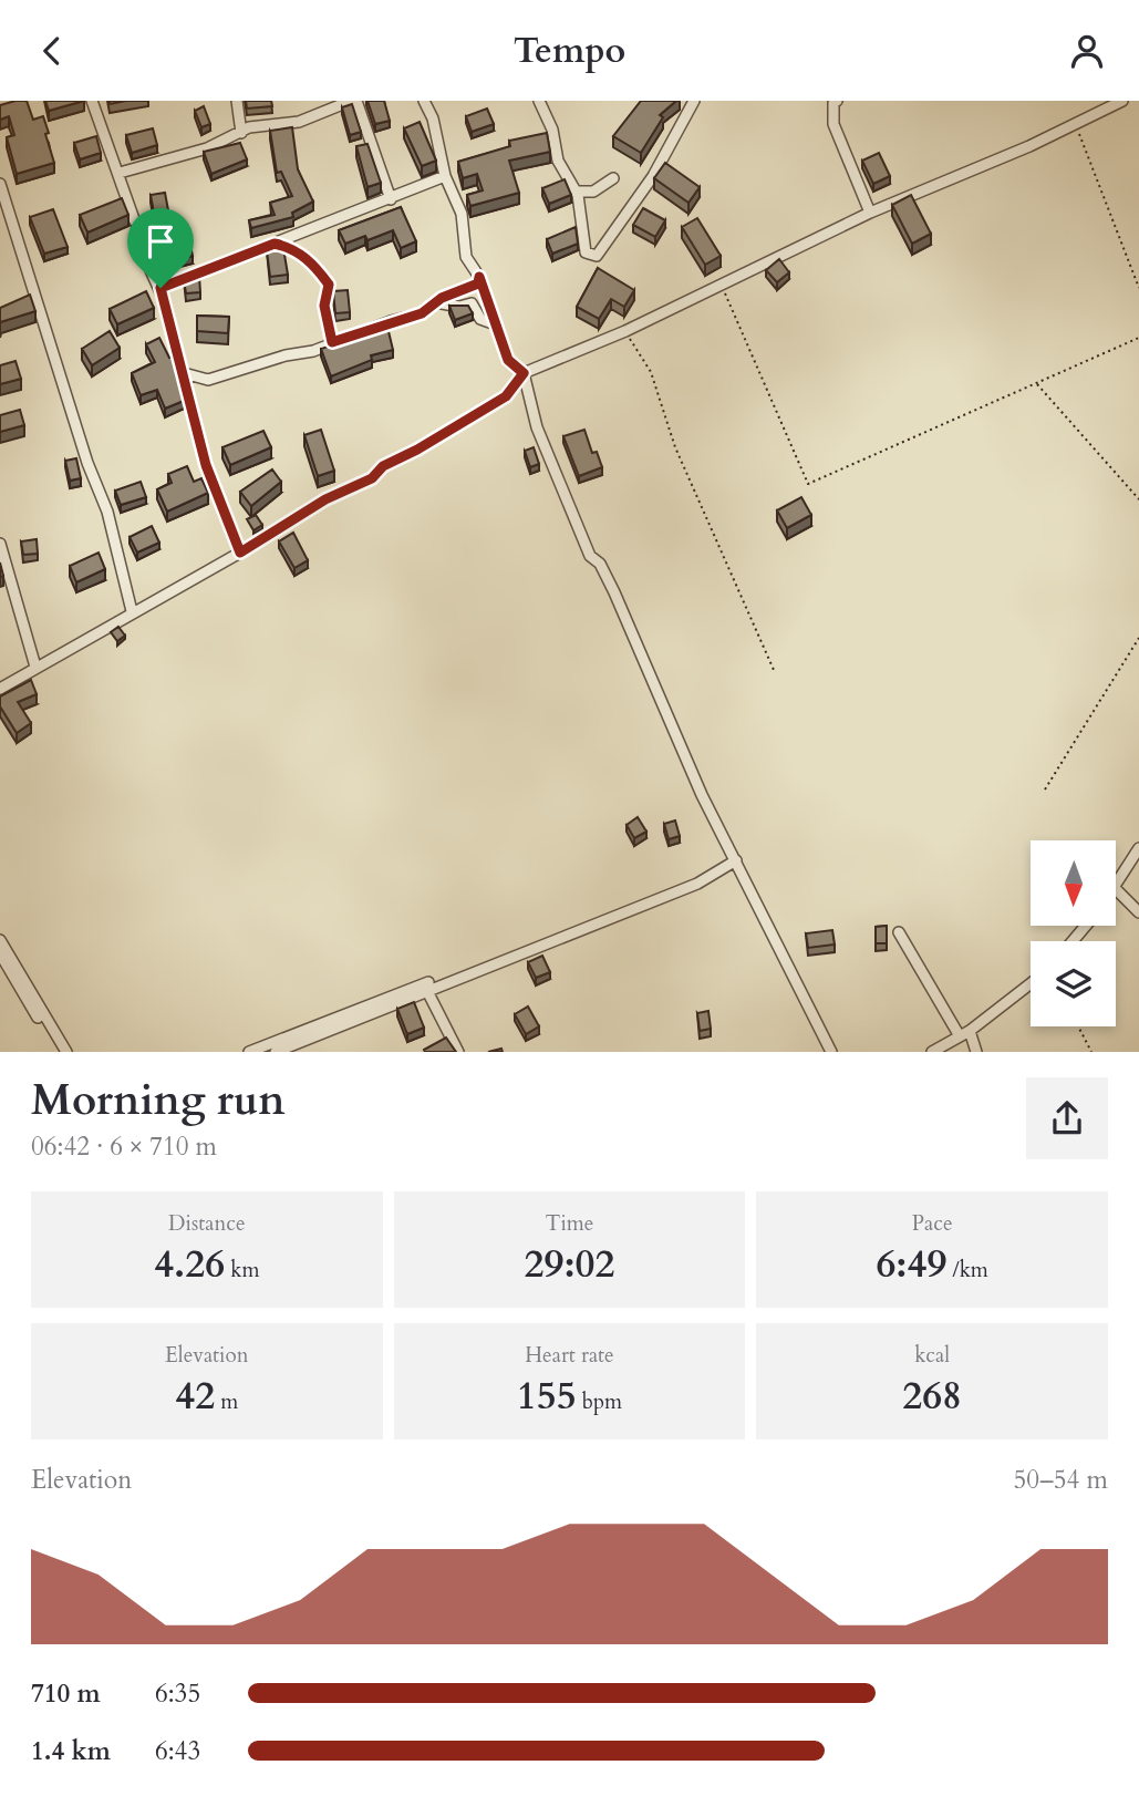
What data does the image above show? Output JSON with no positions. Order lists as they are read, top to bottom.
{
  "north": "bottom",
  "page": {
    "header": "Tempo",
    "heading": ["Morning run", "06:42 · 6 × 710 m"],
    "stats": [
      ["Distance", "4.26 km"],
      ["Time", "29:02"],
      ["Pace", "6:49 /km"],
      ["Elevation", "42 m"],
      ["Heart rate", "155 bpm"],
      ["kcal", "268"]
    ],
    "chart": ["Elevation", "50–54 m"],
    "list": [
      {
        "name": "710 m",
        "note": "6:35"
      },
      {
        "name": "1.4 km",
        "note": "6:43"
      }
    ]
  }
}
